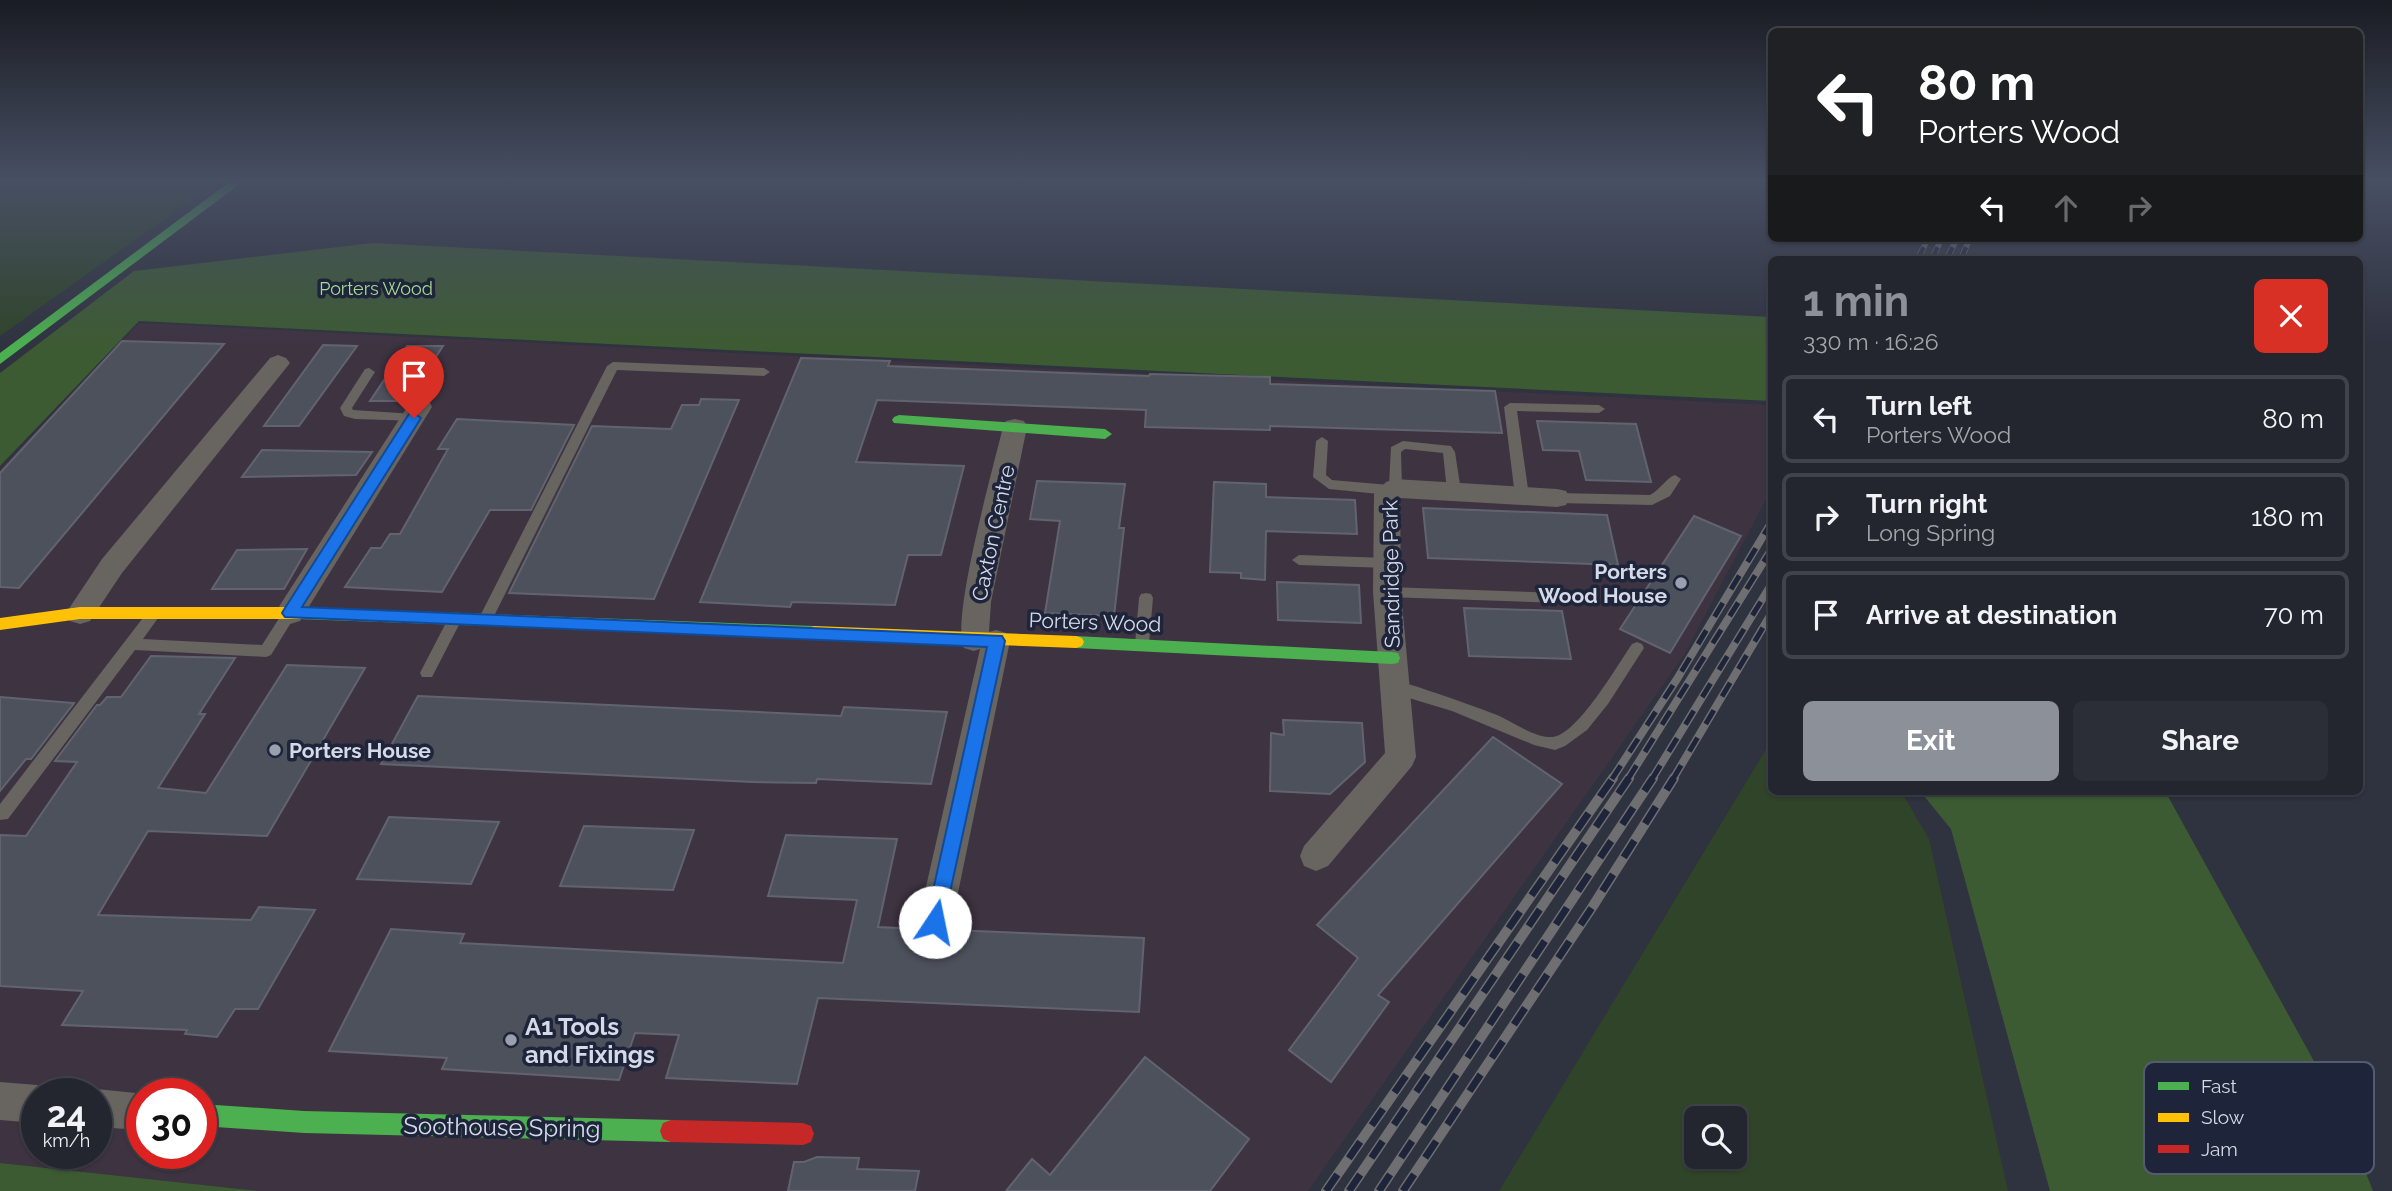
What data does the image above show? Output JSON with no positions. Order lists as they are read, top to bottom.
{
  "streets": {
    "street": [
      "Caxton Centre",
      "Sandridge Park",
      "Porters Wood",
      "Soothouse Spring"
    ]
  },
  "crossings": [
    ["Caxton Centre", "Porters Wood"],
    ["Sandridge Park", "Porters Wood"]
  ],
  "parks": ["Porters Wood"],
  "places": ["Porters Wood House", "Porters House", "A1 Tools and Fixings"],
  "legend": ["Fast", "Slow", "Jam"],
  "page": {
    "turn": ["80 m", "Porters Wood"],
    "heading": ["1 min", "330 m · 16:26"],
    "list": [
      {
        "name": "Turn left",
        "note": "Porters Wood",
        "value": "80 m"
      },
      {
        "name": "Turn right",
        "note": "Long Spring",
        "value": "180 m"
      },
      {
        "name": "Arrive at destination",
        "value": "70 m"
      }
    ],
    "buttons": ["Exit", "Share"],
    "speed": "24 km/h",
    "limit": "30"
  }
}
